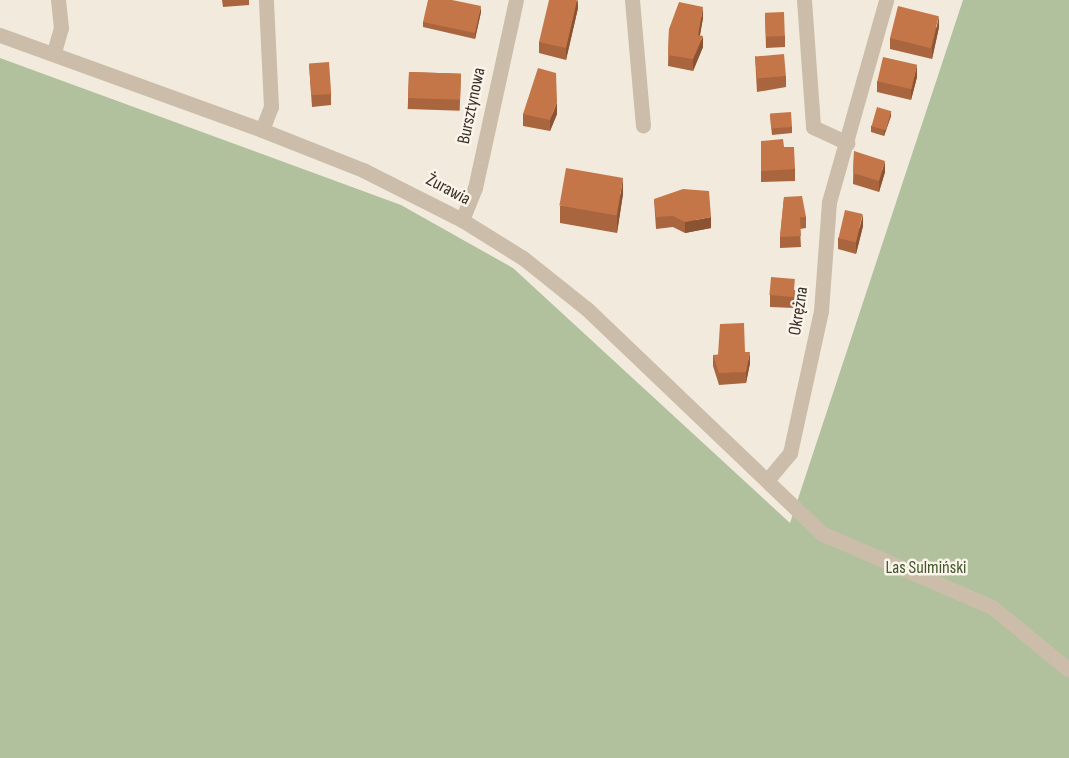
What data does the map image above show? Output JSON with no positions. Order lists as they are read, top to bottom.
{
  "streets": {
    "street": ["Bursztynowa", "Żurawia", "Okrężna"]
  },
  "crossings": [
    ["Bursztynowa", "Żurawia"],
    ["Żurawia", "Okrężna"]
  ],
  "parks": ["Las Sulmiński"]
}
